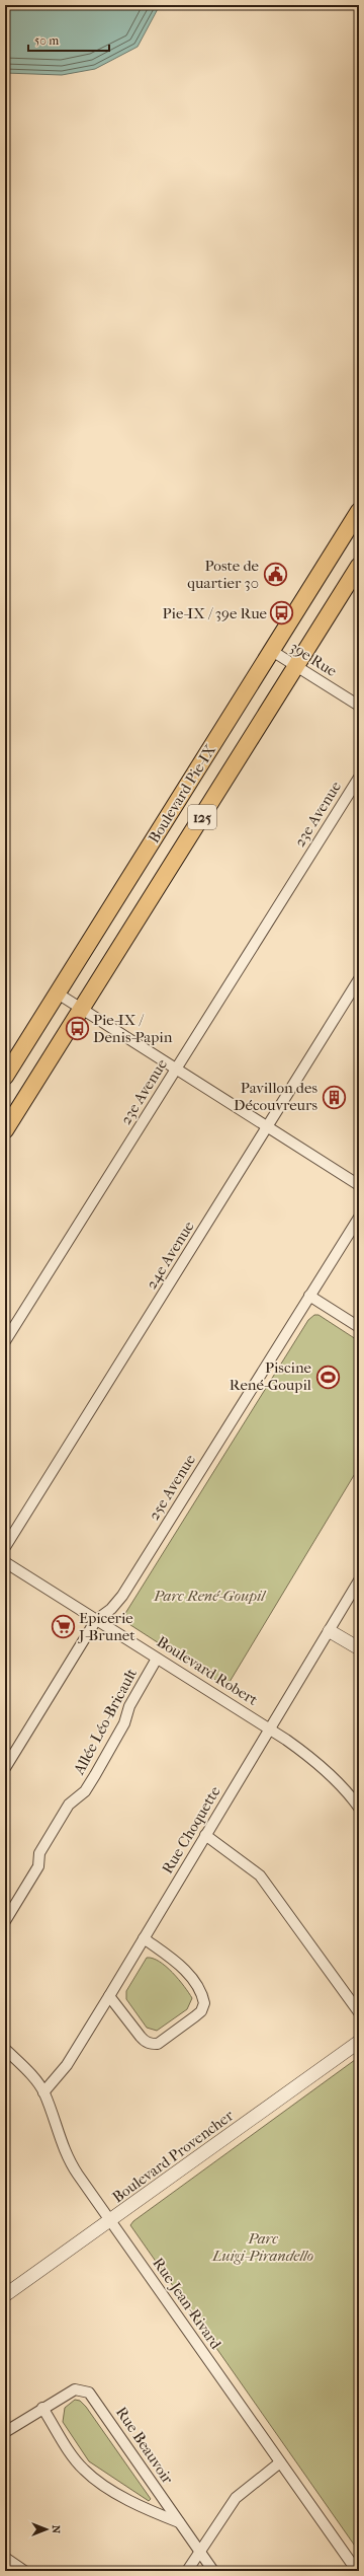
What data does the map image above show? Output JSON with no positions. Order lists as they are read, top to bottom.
{
  "streets": {
    "main road": ["Boulevard Pie-IX", "125"],
    "street": [
      "39e Rue",
      "23e Avenue",
      "24e Avenue",
      "25e Avenue",
      "Boulevard Robert",
      "Allée Léo-Bricault",
      "Rue Choquette",
      "Boulevard Provencher",
      "Rue Jean-Rivard",
      "Rue Beauvoir"
    ]
  },
  "crossings": [
    ["39e Rue", "Boulevard Pie-IX"],
    ["25e Avenue", "Boulevard Robert"],
    ["Boulevard Robert", "Allée Léo-Bricault"],
    ["Boulevard Robert", "Rue Choquette"],
    ["Rue Choquette", "Rue Jean-Rivard"],
    ["Boulevard Provencher", "Rue Jean-Rivard"]
  ],
  "parks": ["Parc René-Goupil", "Parc Luigi-Pirandello"],
  "places": {
    "public building": ["Poste de quartier 30"],
    "bus stop": ["Pie-IX / 39e Rue", "Pie-IX / Denis-Papin"],
    "building": ["Pavillon des Découvreurs"],
    "sports": ["Piscine René-Goupil"],
    "supermarket": ["Epicerie J-Brunet"]
  },
  "scale_bar": "50 m",
  "north": "right"
}
